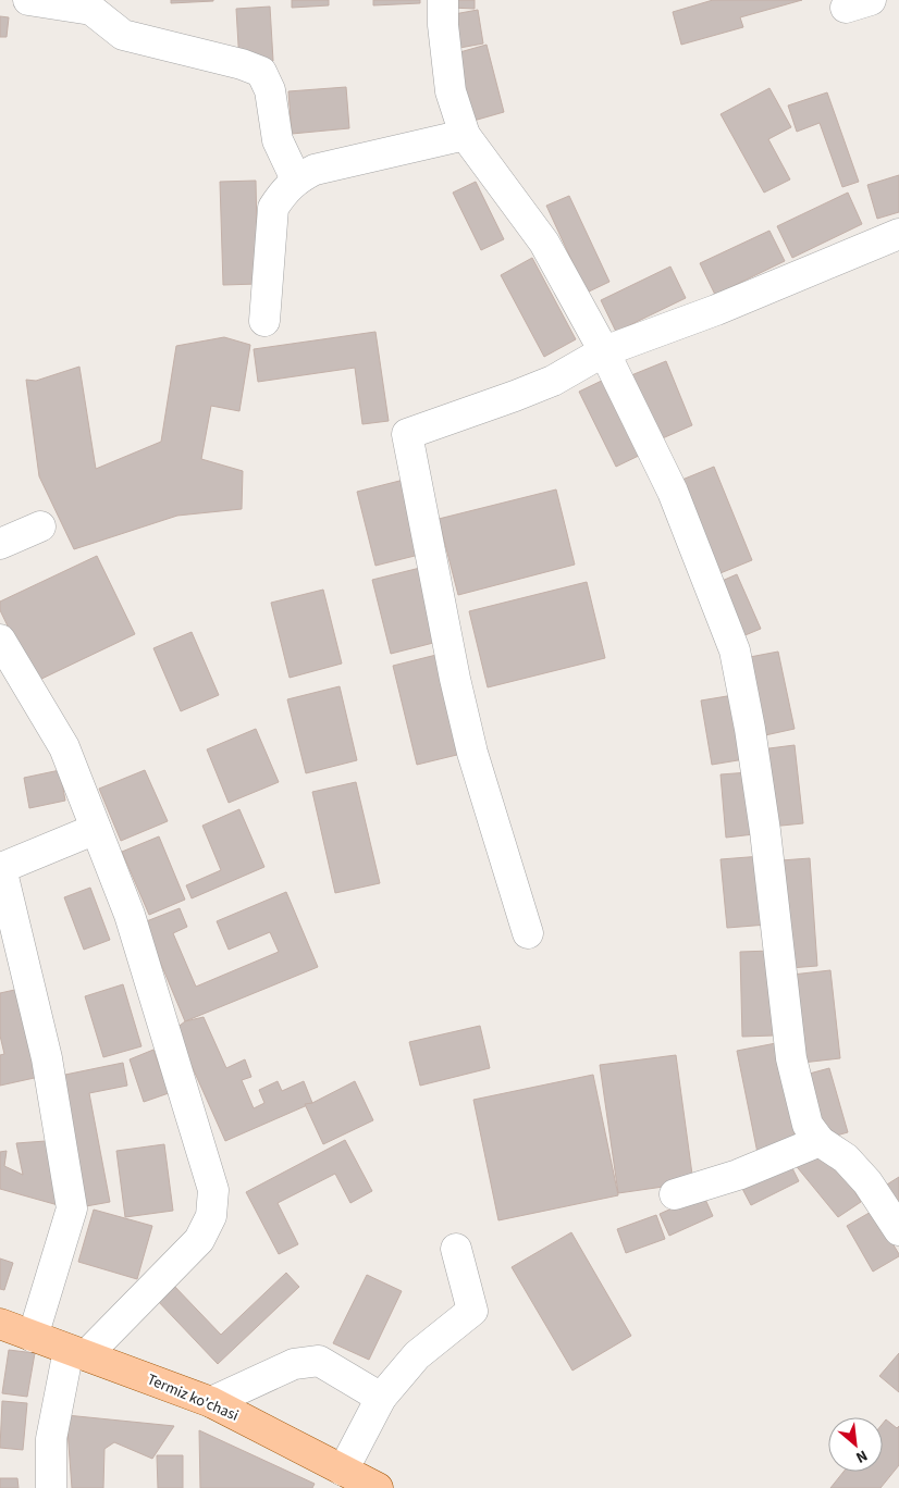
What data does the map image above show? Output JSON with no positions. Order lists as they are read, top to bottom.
{
  "streets": {
    "main road": ["Termiz ko'chasi"]
  },
  "north": "bottom right"
}
